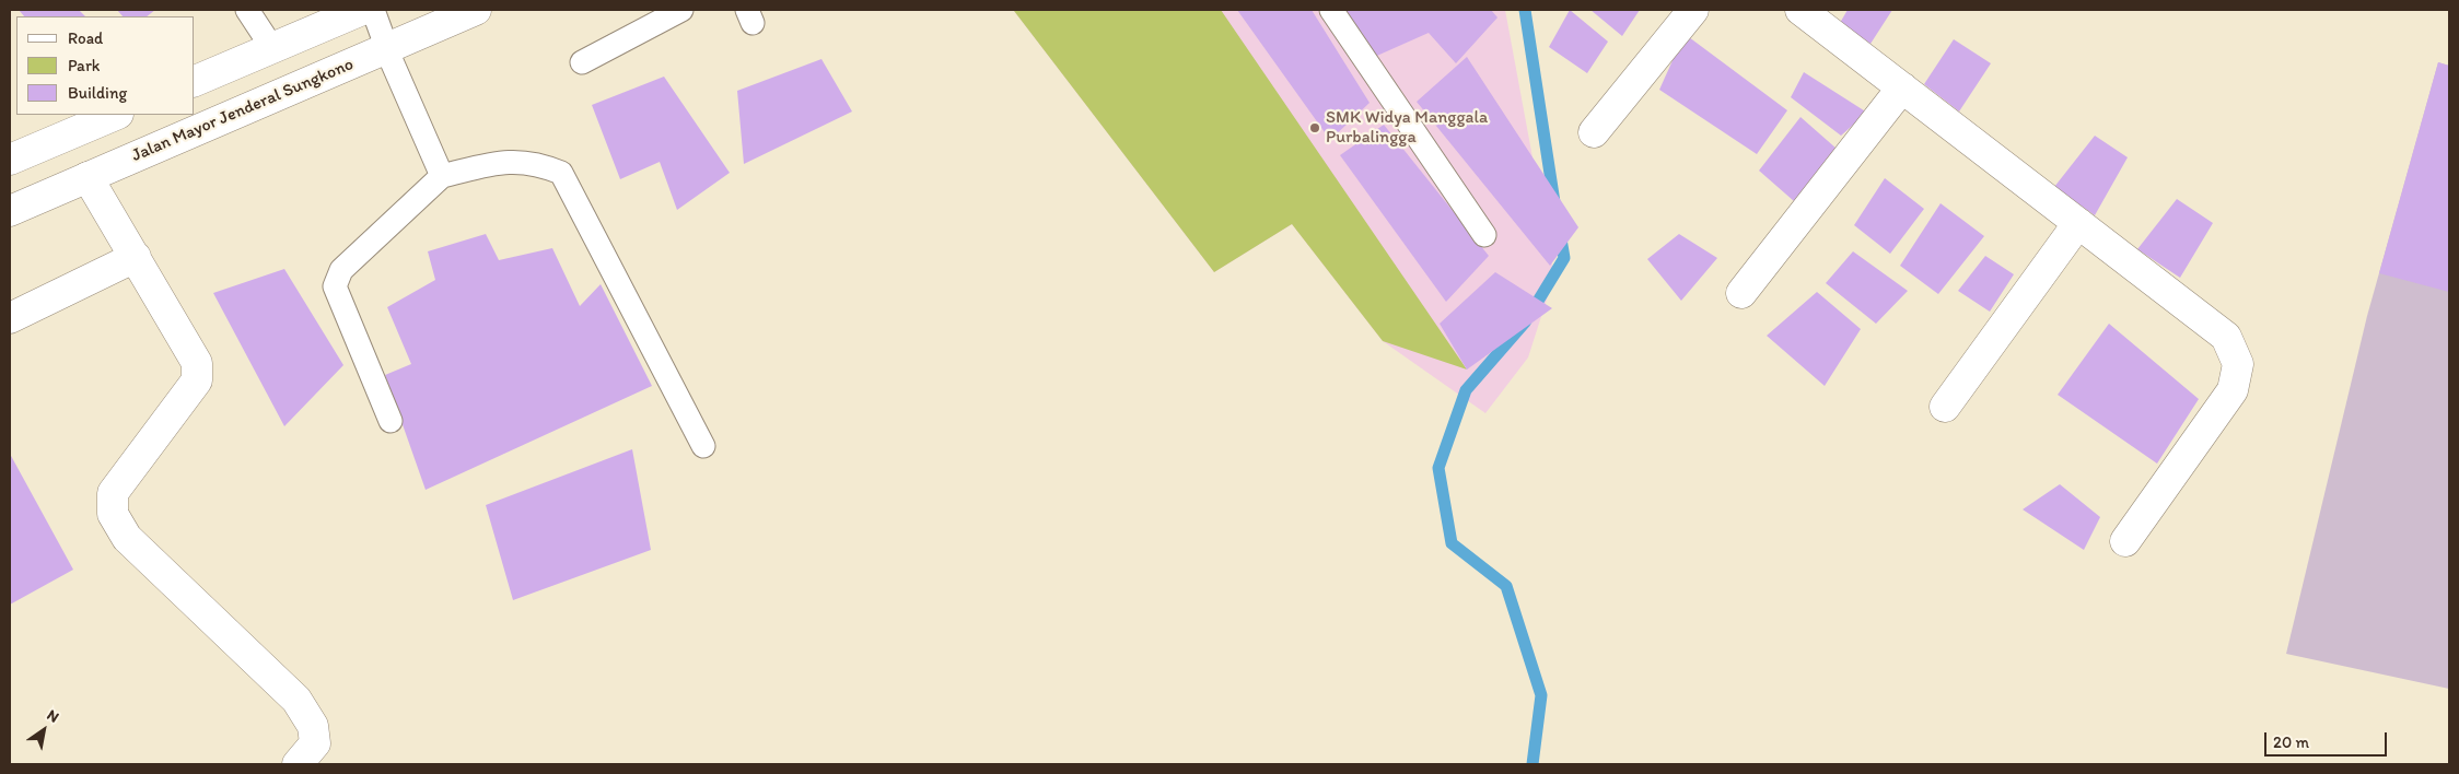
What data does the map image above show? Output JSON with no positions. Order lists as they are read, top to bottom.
{
  "streets": {
    "street": ["Jalan Mayor Jenderal Sungkono"]
  },
  "places": ["SMK Widya Manggala Purbalingga"],
  "legend": ["Road", "Park", "Building"],
  "scale_bar": "20 m",
  "north": "top right"
}
